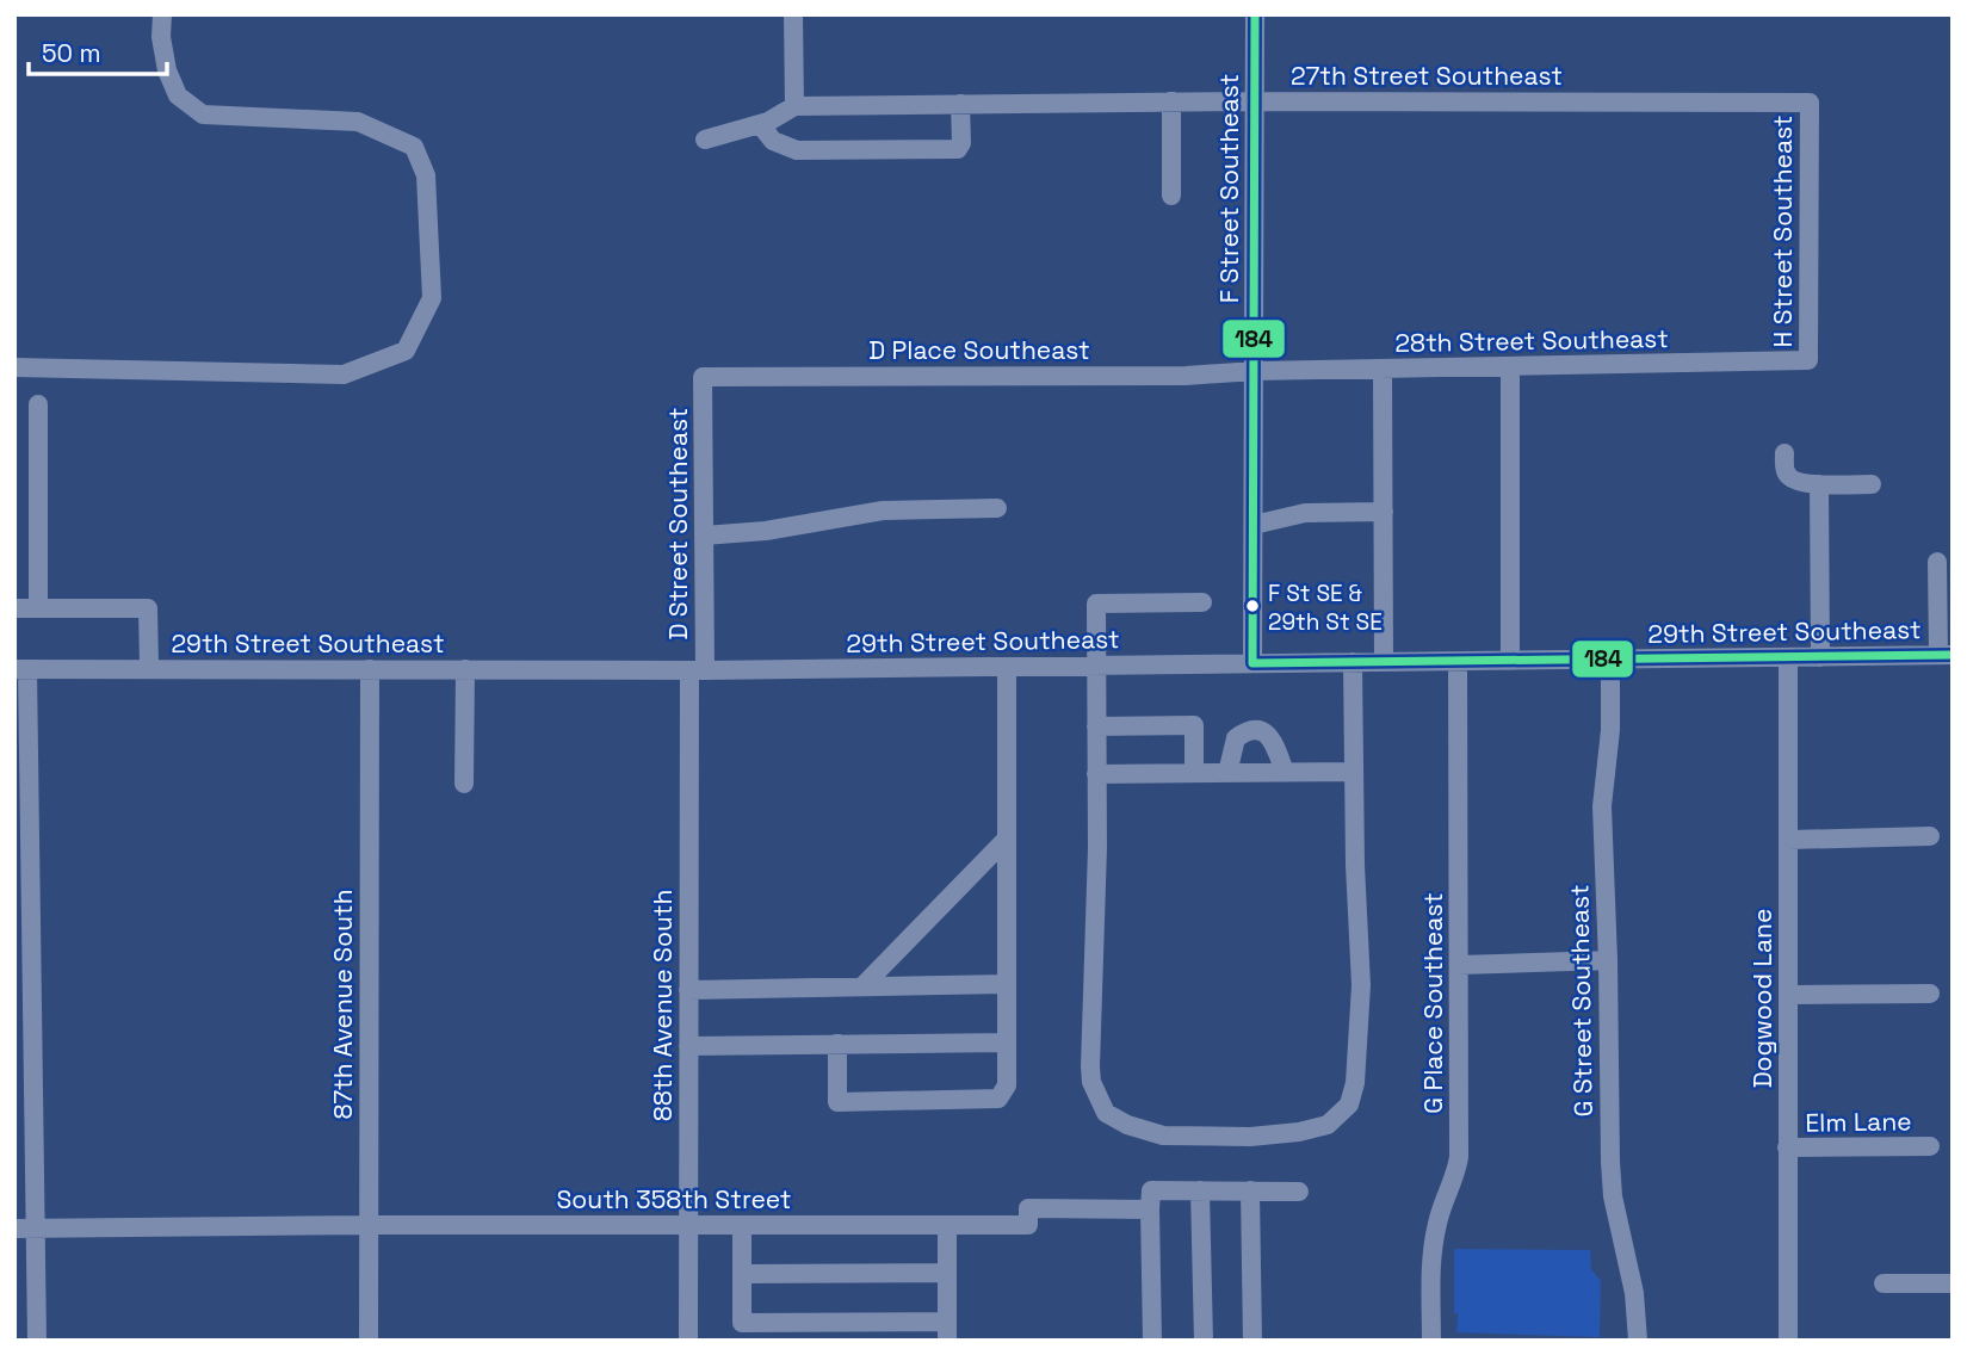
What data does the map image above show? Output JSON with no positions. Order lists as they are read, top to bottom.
{
  "streets": {
    "street": [
      "27th Street Southeast",
      "F Street Southeast",
      "H Street Southeast",
      "28th Street Southeast",
      "D Place Southeast",
      "D Street Southeast",
      "29th Street Southeast",
      "Dogwood Lane",
      "G Street Southeast",
      "G Place Southeast",
      "87th Avenue South",
      "88th Avenue South",
      "Elm Lane",
      "South 358th Street"
    ]
  },
  "crossings": [
    ["27th Street Southeast", "F Street Southeast"],
    ["27th Street Southeast", "H Street Southeast"],
    ["F Street Southeast", "28th Street Southeast"],
    ["F Street Southeast", "D Place Southeast"],
    ["F Street Southeast", "29th Street Southeast"],
    ["H Street Southeast", "28th Street Southeast"],
    ["28th Street Southeast", "D Place Southeast"],
    ["D Place Southeast", "D Street Southeast"],
    ["D Street Southeast", "29th Street Southeast"],
    ["D Street Southeast", "88th Avenue South"],
    ["29th Street Southeast", "Dogwood Lane"],
    ["29th Street Southeast", "G Street Southeast"],
    ["29th Street Southeast", "G Place Southeast"],
    ["29th Street Southeast", "87th Avenue South"],
    ["29th Street Southeast", "88th Avenue South"],
    ["Dogwood Lane", "Elm Lane"],
    ["87th Avenue South", "South 358th Street"],
    ["88th Avenue South", "South 358th Street"]
  ],
  "places": ["F St SE & 29th St SE"],
  "lines": ["transit line 184"],
  "scale_bar": "50 m"
}
